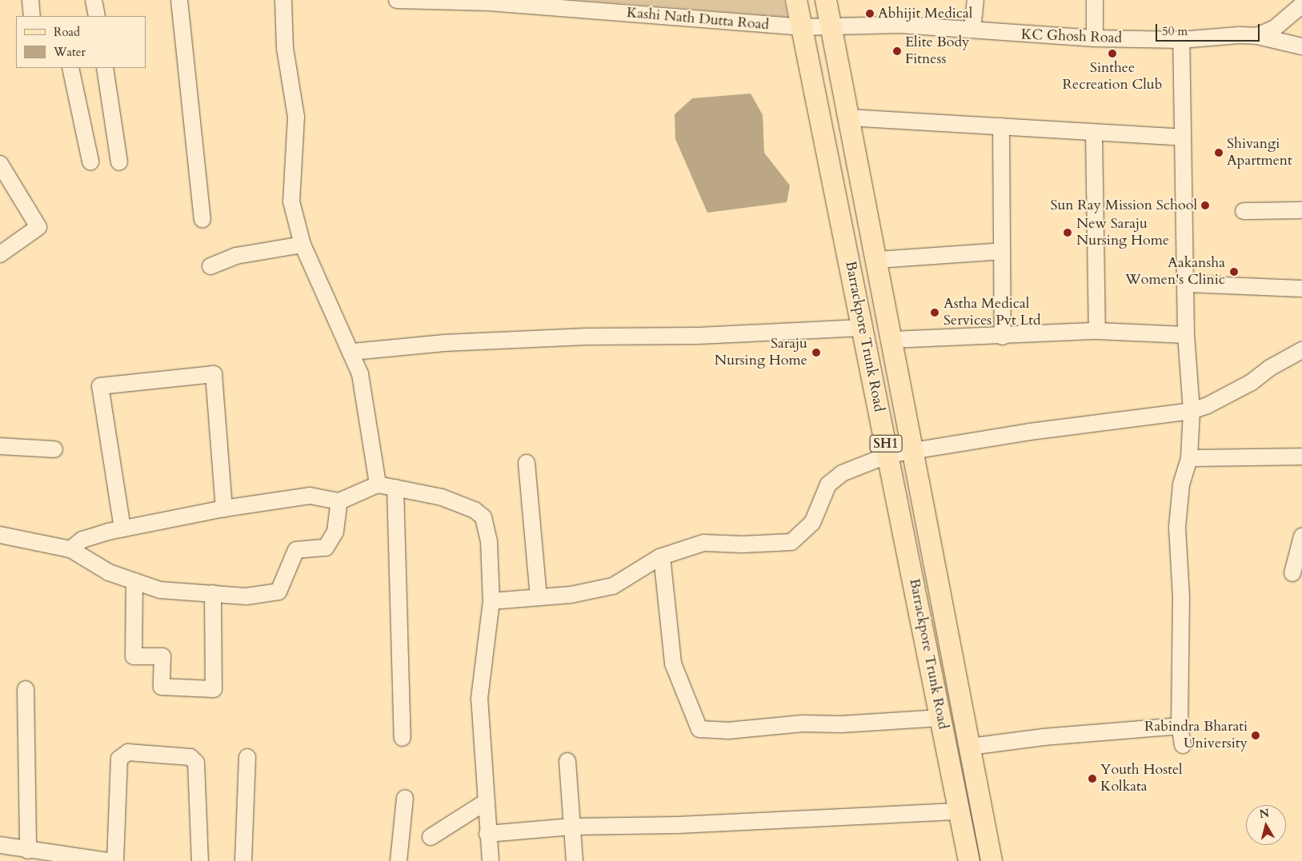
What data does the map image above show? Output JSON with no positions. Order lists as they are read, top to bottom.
{
  "streets": {
    "main road": ["Barrackpore Trunk Road", "SH1"],
    "street": ["Kashi Nath Dutta Road", "KC Ghosh Road"]
  },
  "crossings": [
    ["Kashi Nath Dutta Road", "KC Ghosh Road"],
    ["Kashi Nath Dutta Road", "Barrackpore Trunk Road"],
    ["KC Ghosh Road", "Barrackpore Trunk Road"]
  ],
  "places": [
    "Abhijit Medical",
    "Elite Body Fitness",
    "Sinthee Recreation Club",
    "Shivangi Apartment",
    "Sun Ray Mission School",
    "New Saraju Nursing Home",
    "Aakansha Women's Clinic",
    "Astha Medical Services Pvt Ltd",
    "Saraju Nursing Home",
    "Rabindra Bharati University",
    "Youth Hostel Kolkata"
  ],
  "legend": ["Road", "Water"],
  "scale_bar": "50 m",
  "north": "top"
}
